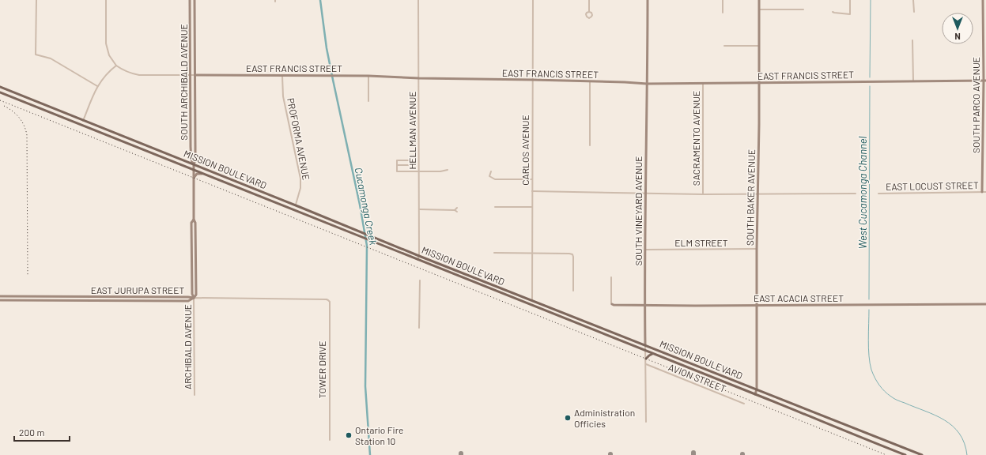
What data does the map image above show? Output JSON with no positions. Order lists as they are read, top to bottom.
{
  "streets": {
    "main road": ["MISSION BOULEVARD"],
    "street": [
      "EAST FRANCIS STREET",
      "SOUTH ARCHIBALD AVENUE",
      "SOUTH PARCO AVENUE",
      "HELLMAN AVENUE",
      "SACRAMENTO AVENUE",
      "PROFORMA AVENUE",
      "CARLOS AVENUE",
      "EAST LOCUST STREET",
      "SOUTH BAKER AVENUE",
      "SOUTH VINEYARD AVENUE",
      "ELM STREET",
      "EAST JURUPA STREET",
      "EAST ACACIA STREET",
      "ARCHIBALD AVENUE",
      "TOWER DRIVE",
      "AVION STREET"
    ]
  },
  "crossings": [
    ["EAST FRANCIS STREET", "SOUTH ARCHIBALD AVENUE"],
    ["EAST FRANCIS STREET", "SOUTH PARCO AVENUE"],
    ["EAST FRANCIS STREET", "HELLMAN AVENUE"],
    ["EAST FRANCIS STREET", "SACRAMENTO AVENUE"],
    ["EAST FRANCIS STREET", "PROFORMA AVENUE"],
    ["EAST FRANCIS STREET", "CARLOS AVENUE"],
    ["EAST FRANCIS STREET", "SOUTH BAKER AVENUE"],
    ["EAST FRANCIS STREET", "SOUTH VINEYARD AVENUE"],
    ["SOUTH ARCHIBALD AVENUE", "MISSION BOULEVARD"],
    ["SOUTH ARCHIBALD AVENUE", "ARCHIBALD AVENUE"],
    ["SOUTH PARCO AVENUE", "EAST LOCUST STREET"],
    ["HELLMAN AVENUE", "MISSION BOULEVARD"],
    ["PROFORMA AVENUE", "MISSION BOULEVARD"],
    ["CARLOS AVENUE", "MISSION BOULEVARD"],
    ["MISSION BOULEVARD", "SOUTH BAKER AVENUE"],
    ["MISSION BOULEVARD", "SOUTH VINEYARD AVENUE"],
    ["MISSION BOULEVARD", "ARCHIBALD AVENUE"],
    ["SOUTH BAKER AVENUE", "ELM STREET"],
    ["SOUTH BAKER AVENUE", "EAST ACACIA STREET"],
    ["SOUTH VINEYARD AVENUE", "ELM STREET"],
    ["SOUTH VINEYARD AVENUE", "EAST ACACIA STREET"],
    ["SOUTH VINEYARD AVENUE", "AVION STREET"],
    ["EAST JURUPA STREET", "ARCHIBALD AVENUE"],
    ["EAST JURUPA STREET", "TOWER DRIVE"],
    ["ARCHIBALD AVENUE", "TOWER DRIVE"]
  ],
  "water": ["West Cucamonga Channel", "Cucamonga Creek"],
  "places": ["Administration Officies", "Ontario Fire Station 10"],
  "scale_bar": "200 m",
  "north": "bottom"
}
